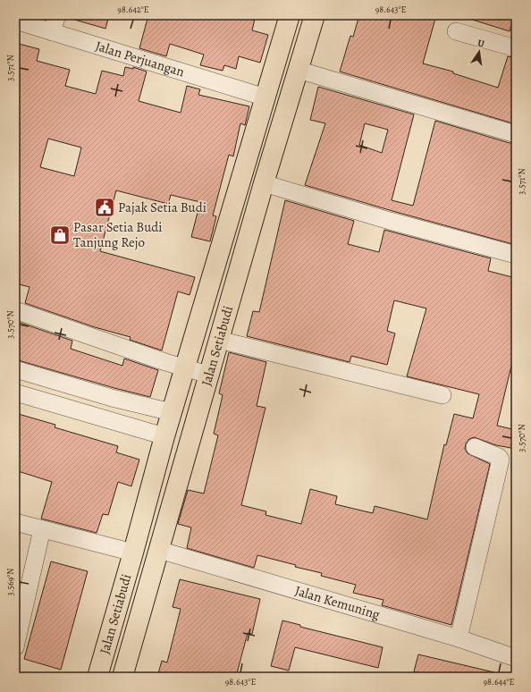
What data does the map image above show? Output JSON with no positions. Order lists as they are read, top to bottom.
{
  "streets": {
    "main road": ["Jalan Setiabudi"],
    "street": ["Jalan Perjuangan", "Jalan Kemuning"]
  },
  "crossings": [
    ["Jalan Perjuangan", "Jalan Setiabudi"],
    ["Jalan Setiabudi", "Jalan Kemuning"]
  ],
  "places": {
    "public building": ["Pajak Setia Budi"],
    "shop": ["Pasar Setia Budi Tanjung Rejo"]
  },
  "north": "top",
  "coordinates": [
    "98.642°E",
    "98.643°E",
    "3.571°N",
    "3.570°N",
    "3.569°N",
    "98.644°E"
  ]
}
